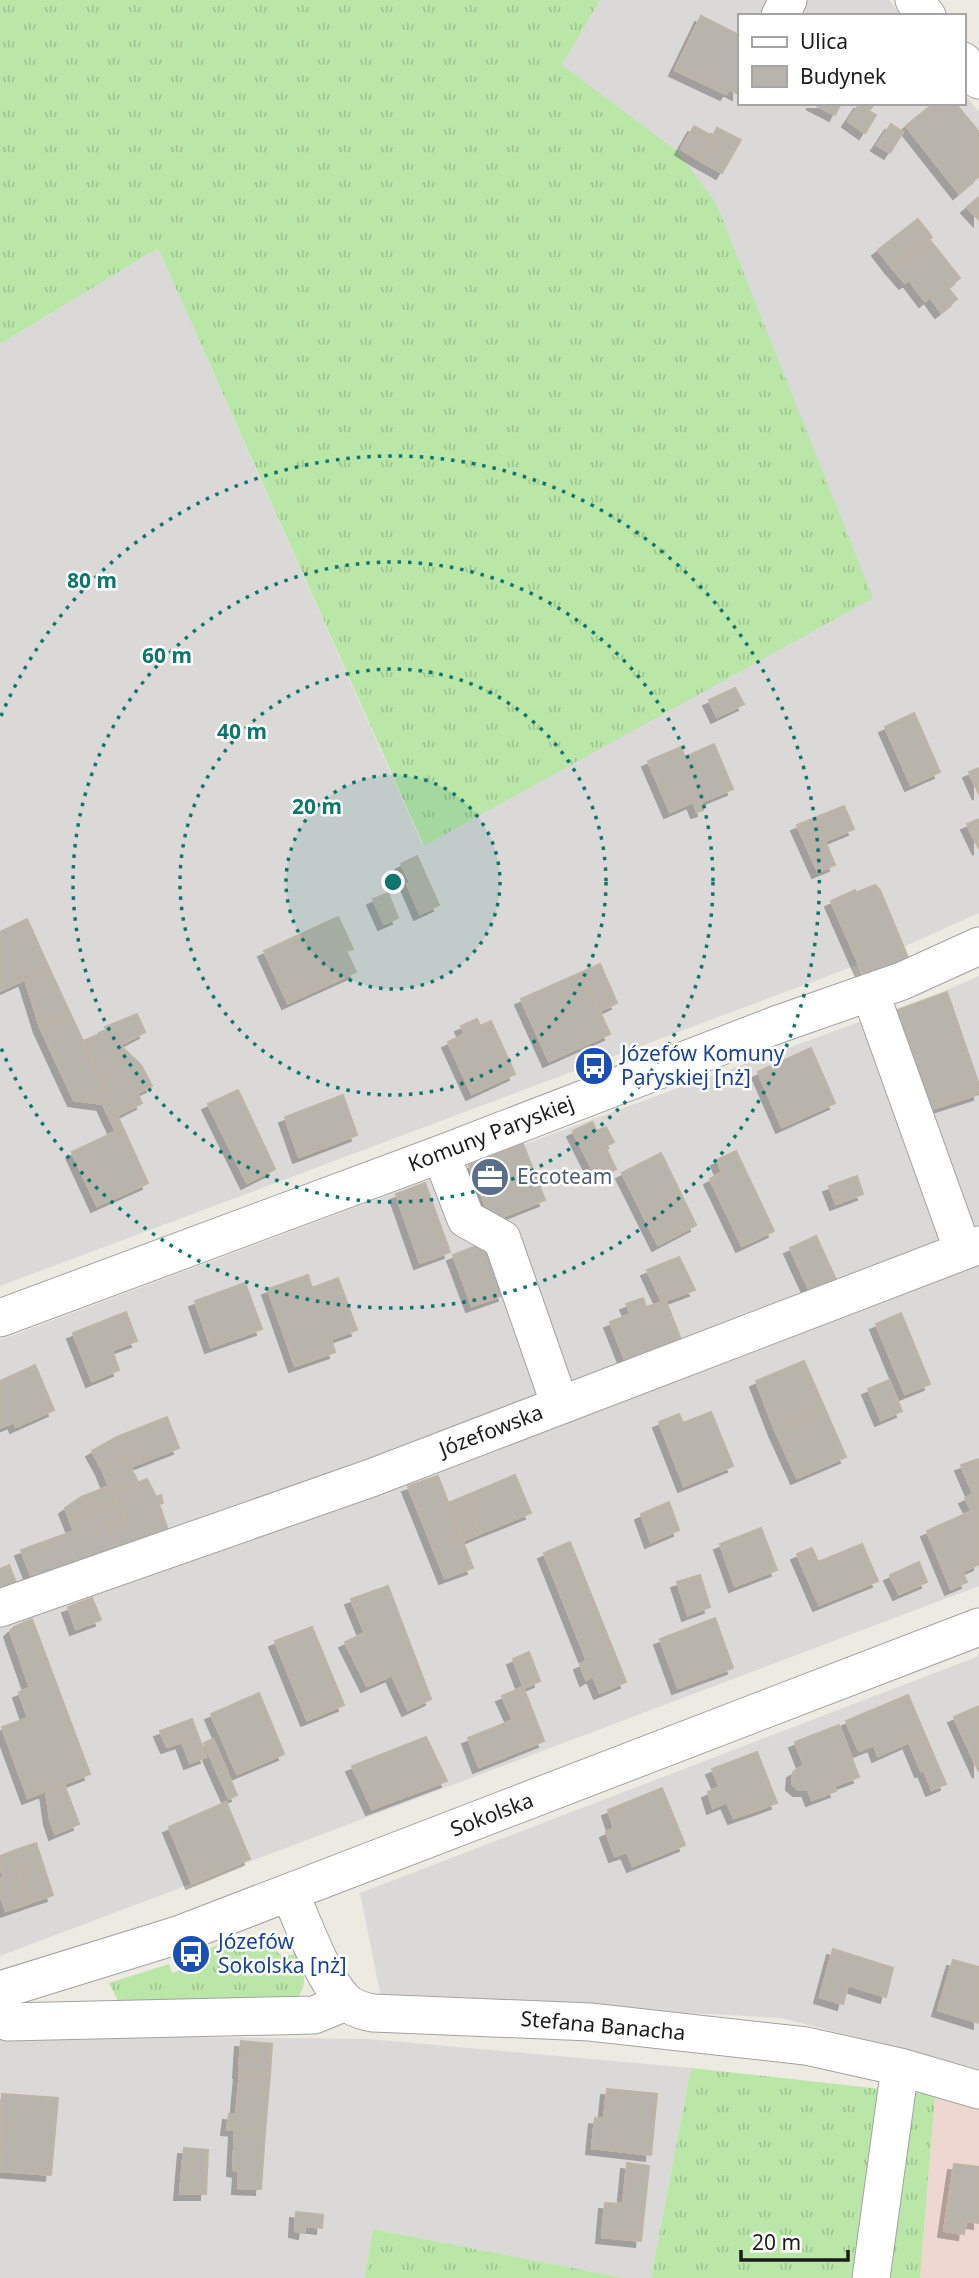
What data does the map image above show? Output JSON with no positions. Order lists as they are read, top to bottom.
{
  "streets": {
    "street": [
      "Komuny Paryskiej",
      "Józefowska",
      "Sokolska",
      "Stefana Banacha"
    ]
  },
  "places": {
    "bus stop": ["Józefów Komuny Paryskiej [nż]", "Józefów Sokolska [nż]"],
    "office": ["Eccoteam"]
  },
  "legend": ["Ulica", "Budynek"],
  "scale_bar": "20 m",
  "rings": [
    "80 m",
    "60 m",
    "40 m",
    "20 m"
  ]
}
